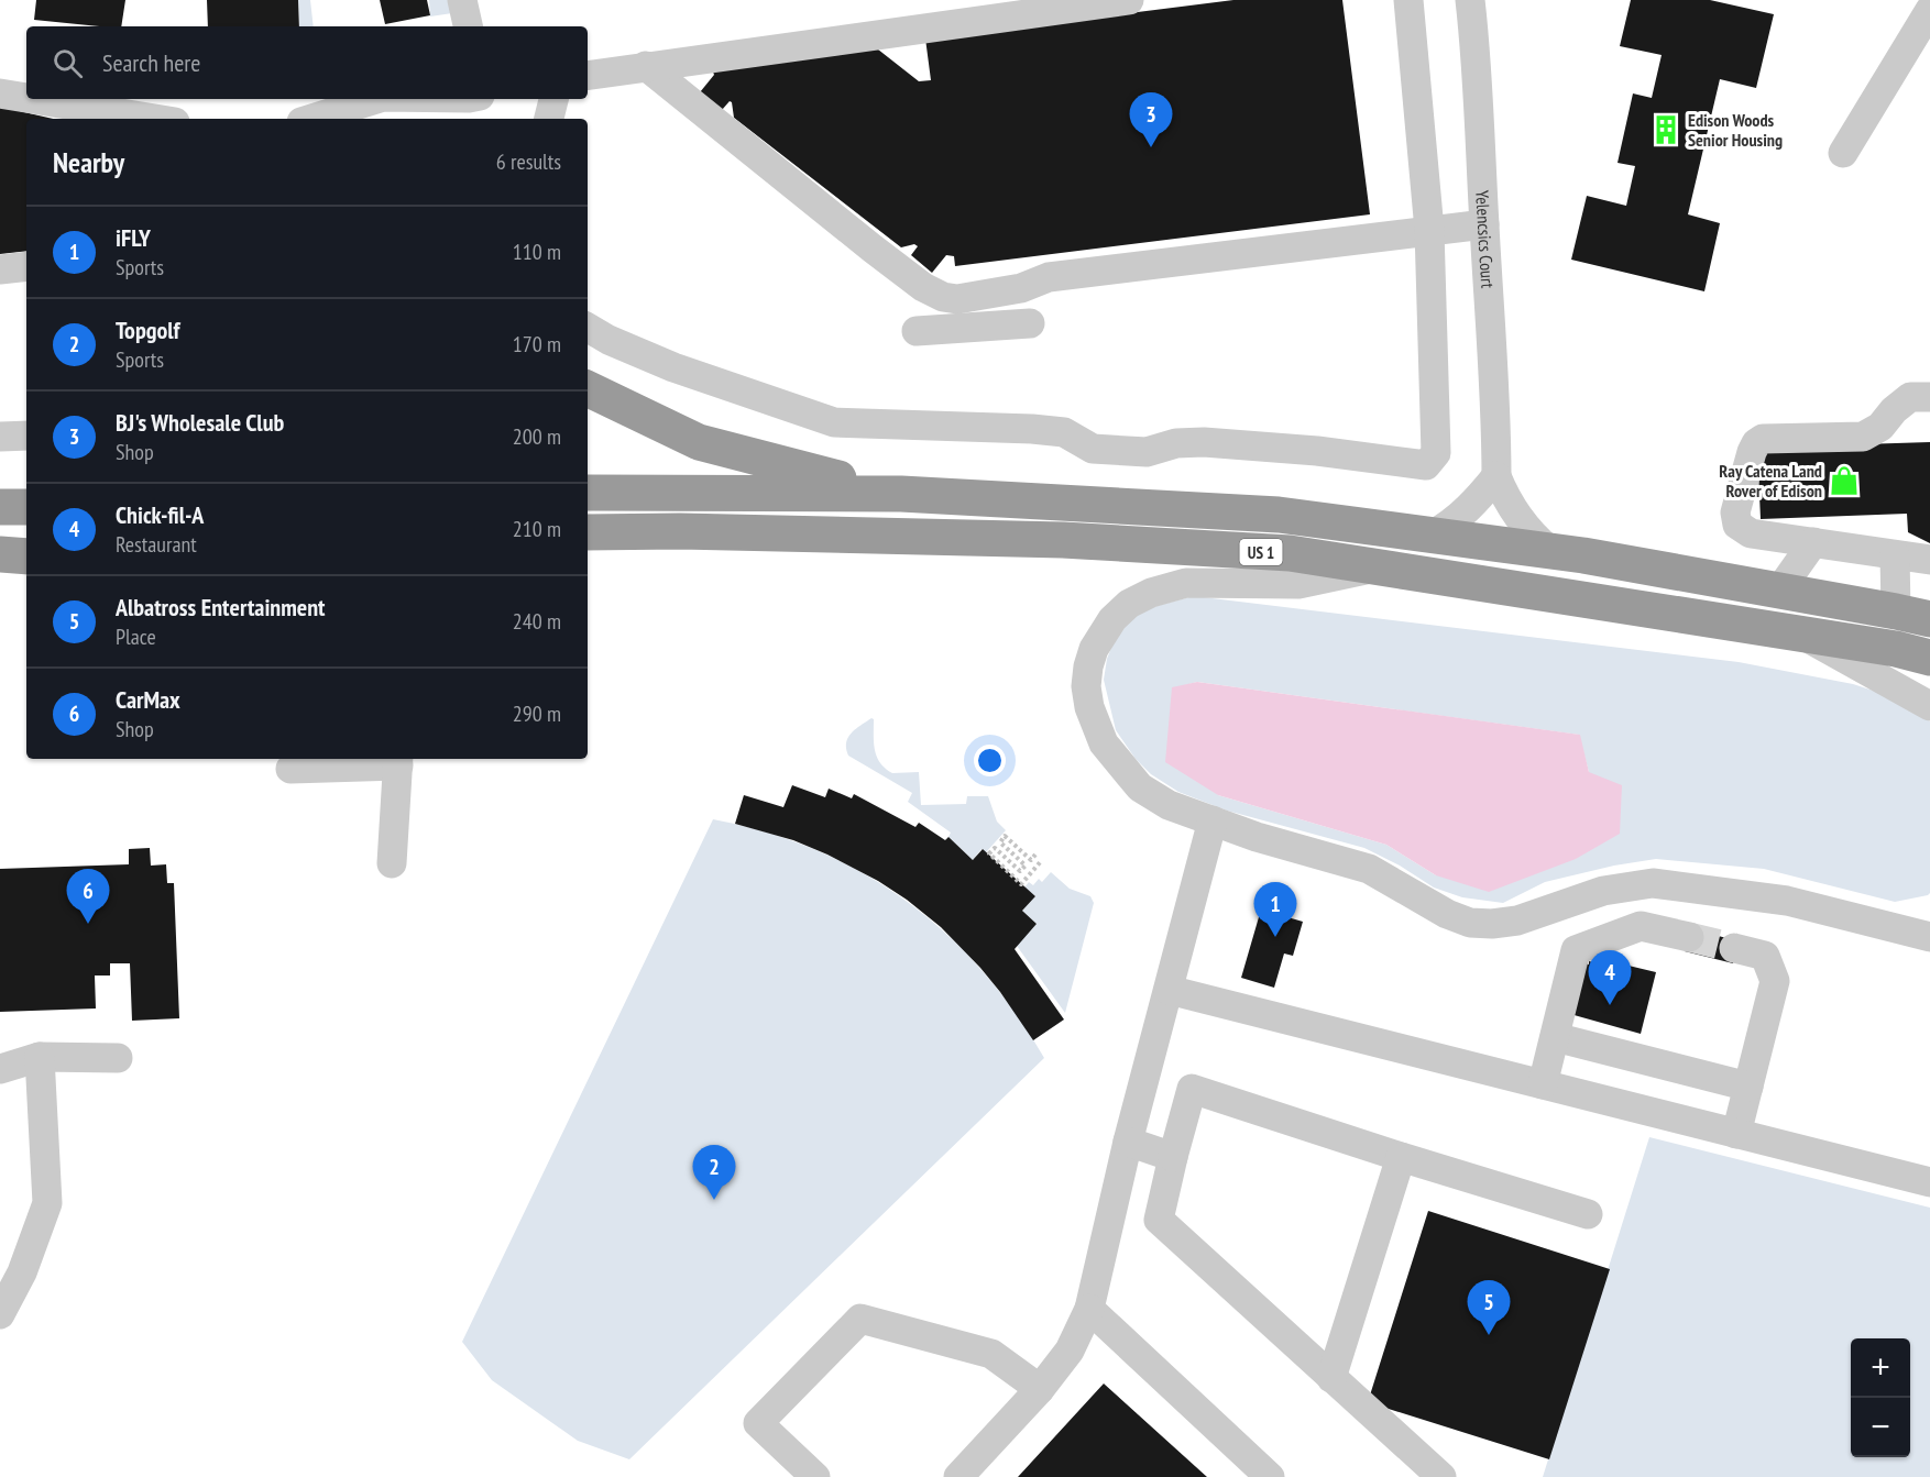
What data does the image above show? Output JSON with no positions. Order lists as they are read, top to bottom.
{
  "streets": {
    "highway": ["US 1"],
    "street": ["Yelencsics Court"]
  },
  "crossings": [
    ["Yelencsics Court", "US 1"]
  ],
  "places": {
    "building": ["Edison Woods Senior Housing"],
    "shop": ["Ray Catena Land Rover of Edison"]
  },
  "page": {
    "search": "Search here",
    "pins": [
      "3",
      "6",
      "1",
      "4",
      "2",
      "5"
    ],
    "heading": ["Nearby", "6 results"],
    "list": [
      {
        "mark": "1",
        "name": "iFLY",
        "note": "Sports",
        "value": "110 m"
      },
      {
        "mark": "2",
        "name": "Topgolf",
        "note": "Sports",
        "value": "170 m"
      },
      {
        "mark": "3",
        "name": "BJ's Wholesale Club",
        "note": "Shop",
        "value": "200 m"
      },
      {
        "mark": "4",
        "name": "Chick-fil-A",
        "note": "Restaurant",
        "value": "210 m"
      },
      {
        "mark": "5",
        "name": "Albatross Entertainment",
        "note": "Place",
        "value": "240 m"
      },
      {
        "mark": "6",
        "name": "CarMax",
        "note": "Shop",
        "value": "290 m"
      }
    ],
    "map_buttons": ["+", "−"]
  }
}
